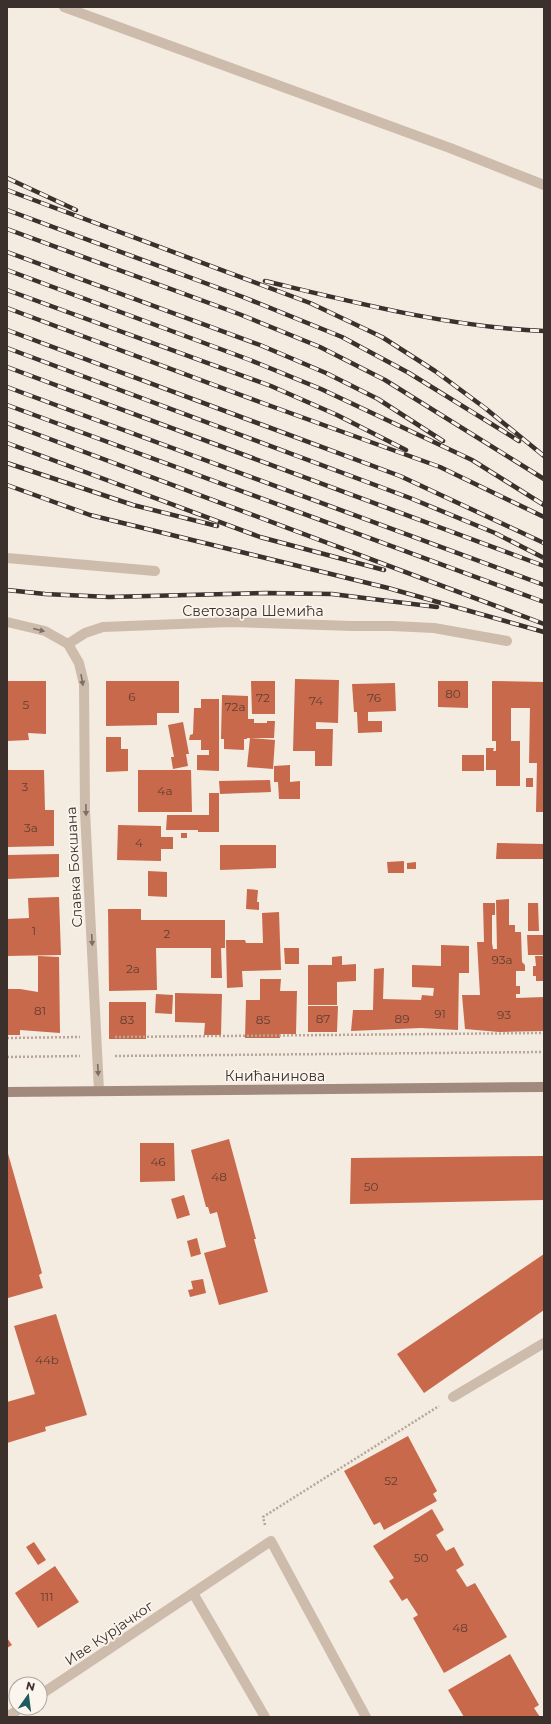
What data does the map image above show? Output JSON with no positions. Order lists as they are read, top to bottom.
{
  "streets": {
    "main road": ["Книћанинова"],
    "street": ["Светозара Шемића", "Славка Бокшана", "Иве Курјачког"]
  },
  "crossings": [
    ["Светозара Шемића", "Славка Бокшана"],
    ["Славка Бокшана", "Книћанинова"]
  ],
  "one_way": ["Славка Бокшана"],
  "house_numbers": [
    "80",
    "6",
    "72",
    "76",
    "74",
    "5",
    "72a",
    "3",
    "4a",
    "3a",
    "4",
    "1",
    "2",
    "93a",
    "2a",
    "81",
    "91",
    "93",
    "87",
    "89",
    "83",
    "85",
    "46",
    "48",
    "50",
    "44b",
    "52",
    "50",
    "111",
    "48"
  ],
  "north": "top"
}
